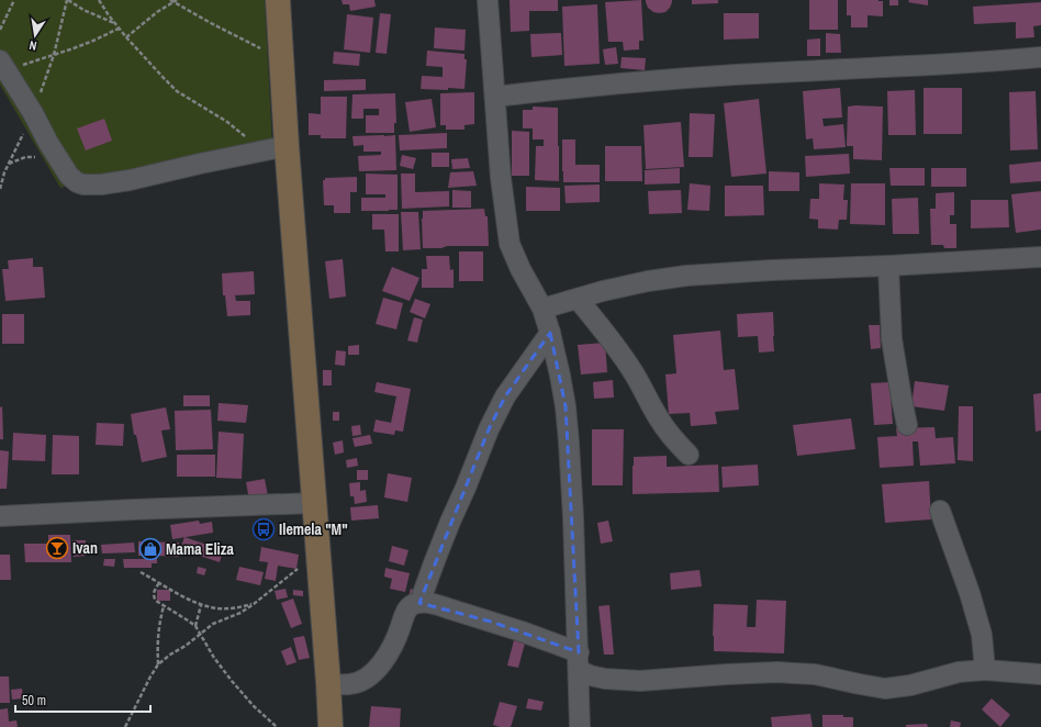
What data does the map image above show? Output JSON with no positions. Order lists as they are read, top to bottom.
{
  "places": {
    "bus stop": ["Ilemela \"M\""],
    "bar": ["Ivan"],
    "shop": ["Mama Eliza"]
  },
  "scale_bar": "50 m",
  "north": "bottom"
}
